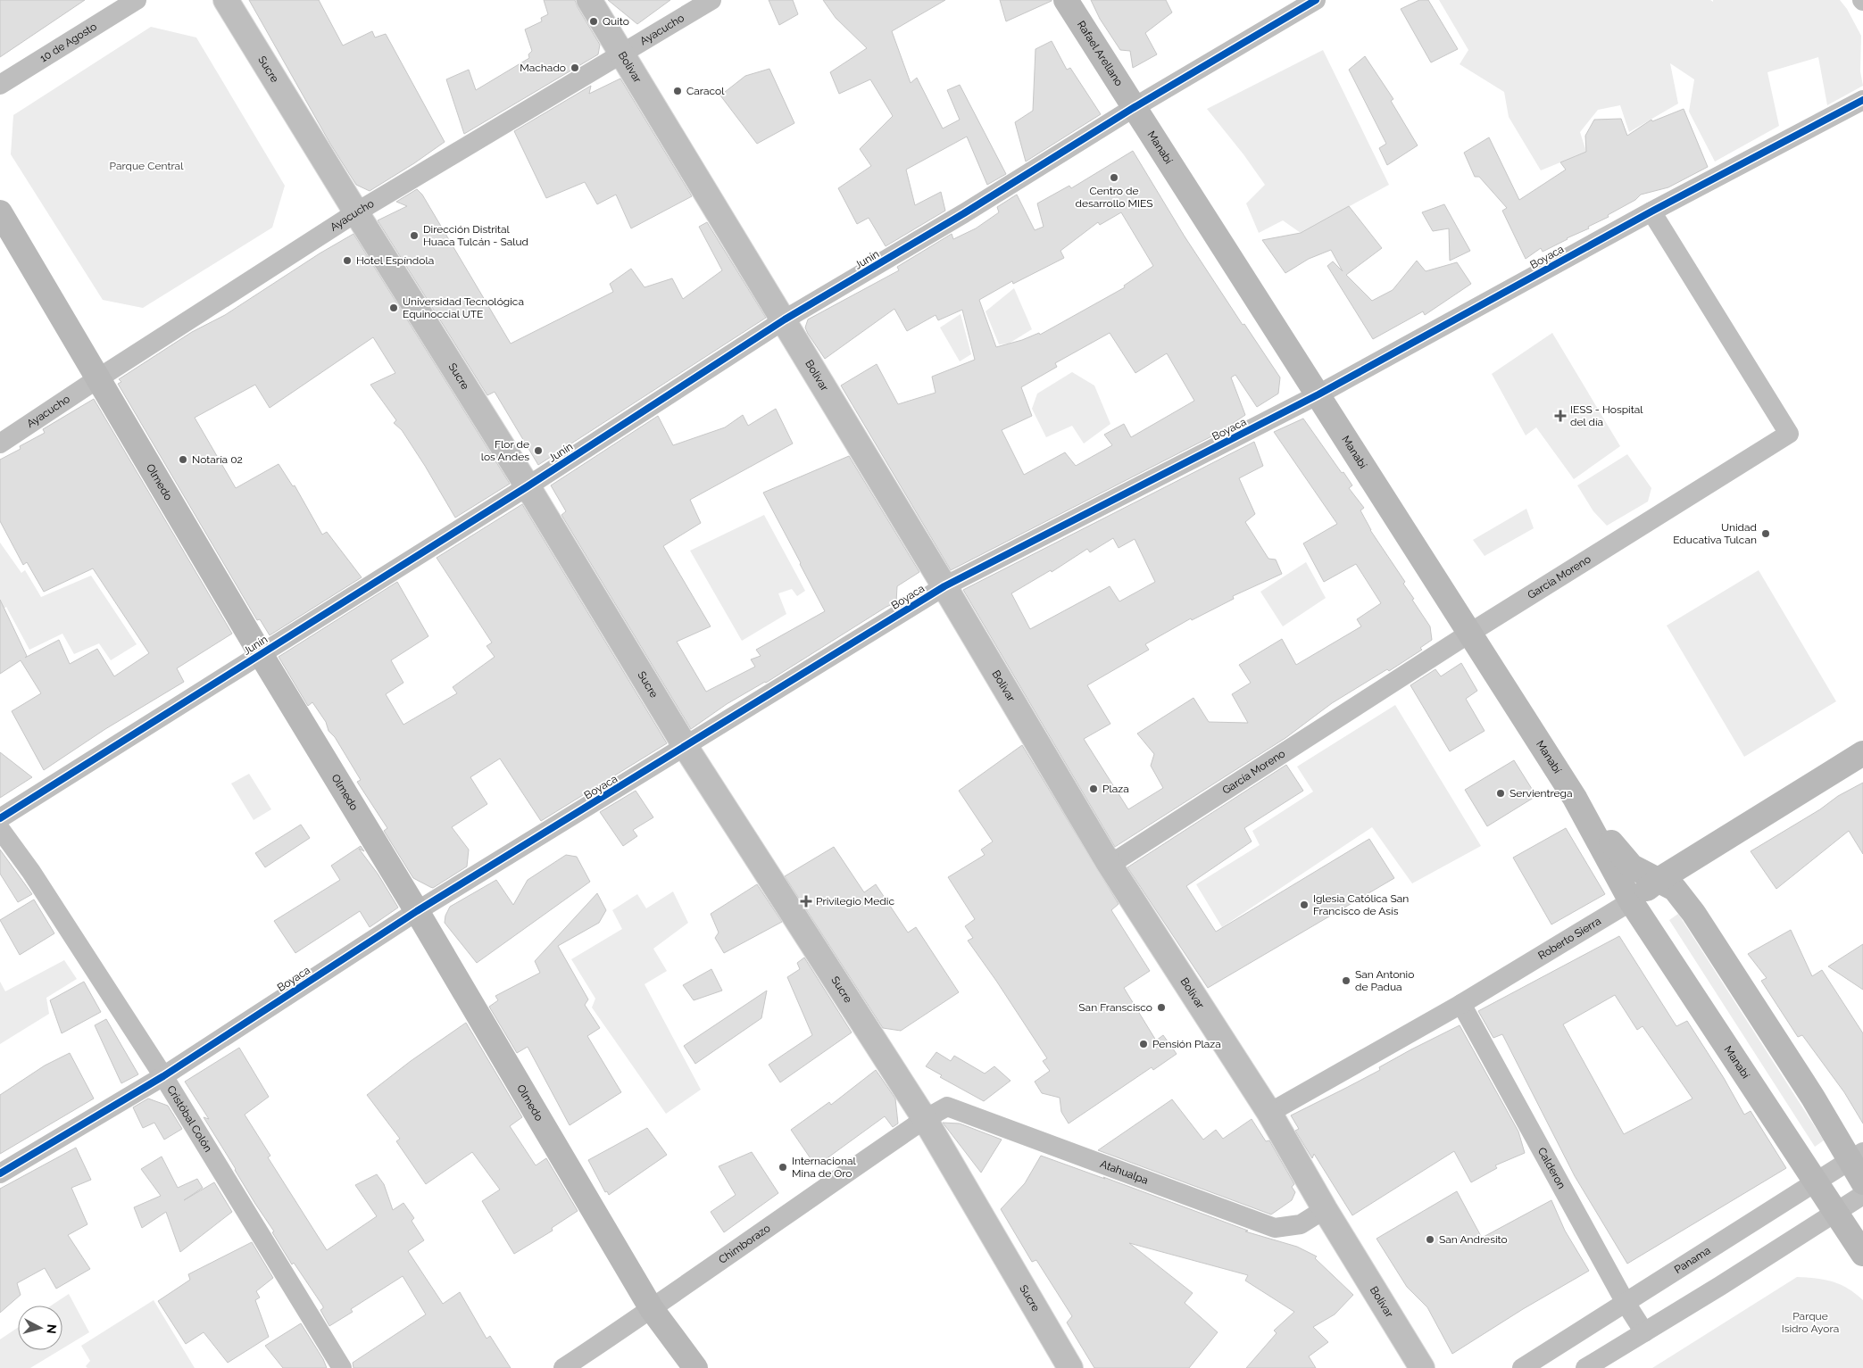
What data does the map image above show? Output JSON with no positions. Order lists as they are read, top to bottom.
{
  "streets": {
    "main road": [
      "Rafael Arellano",
      "Bolivar",
      "Sucre",
      "Manabí",
      "Olmedo",
      "Roberto Sierra"
    ],
    "street": [
      "Ayacucho",
      "10 de Agosto",
      "Boyaca",
      "Junín",
      "García Moreno",
      "Cristóbal Colón",
      "Calderon",
      "Atahualpa",
      "Chimborazo",
      "Panama"
    ]
  },
  "crossings": [
    ["Ayacucho", "Bolivar"],
    ["Ayacucho", "Sucre"],
    ["Ayacucho", "Olmedo"],
    ["Rafael Arellano", "Manabí"],
    ["Rafael Arellano", "Junín"],
    ["Bolivar", "Boyaca"],
    ["Bolivar", "Junín"],
    ["Bolivar", "García Moreno"],
    ["Bolivar", "Roberto Sierra"],
    ["Bolivar", "Atahualpa"],
    ["Sucre", "Boyaca"],
    ["Sucre", "Junín"],
    ["Sucre", "Atahualpa"],
    ["Sucre", "Chimborazo"],
    ["Manabí", "Boyaca"],
    ["Manabí", "Junín"],
    ["Manabí", "García Moreno"],
    ["Manabí", "Roberto Sierra"],
    ["Manabí", "Panama"],
    ["Boyaca", "Olmedo"],
    ["Boyaca", "García Moreno"],
    ["Boyaca", "Cristóbal Colón"],
    ["Junín", "Olmedo"],
    ["Olmedo", "Chimborazo"],
    ["Roberto Sierra", "Calderon"],
    ["Calderon", "Panama"],
    ["Atahualpa", "Chimborazo"]
  ],
  "parks": ["Parque Central", "Parque Isidro Ayora"],
  "places": {
    "other": [
      "Quito",
      "Machado",
      "Caracol",
      "Centro de desarrollo MIES",
      "Dirección Distrital Huaca Tulcán - Salud",
      "Hotel Espíndola",
      "Universidad Tecnológica Equinoccial UTE",
      "Flor de los Andes",
      "Notaría 02",
      "Unidad Educativa Tulcan",
      "Plaza",
      "Servientrega",
      "Iglesia Católica San Francisco de Asís",
      "San Antonio de Padua",
      "San Franscisco",
      "Pensión Plaza",
      "Internacional Mina de Oro",
      "San Andresito"
    ],
    "health": ["IESS - Hospital del día", "Privilegio Medic"]
  },
  "north": "right"
}
